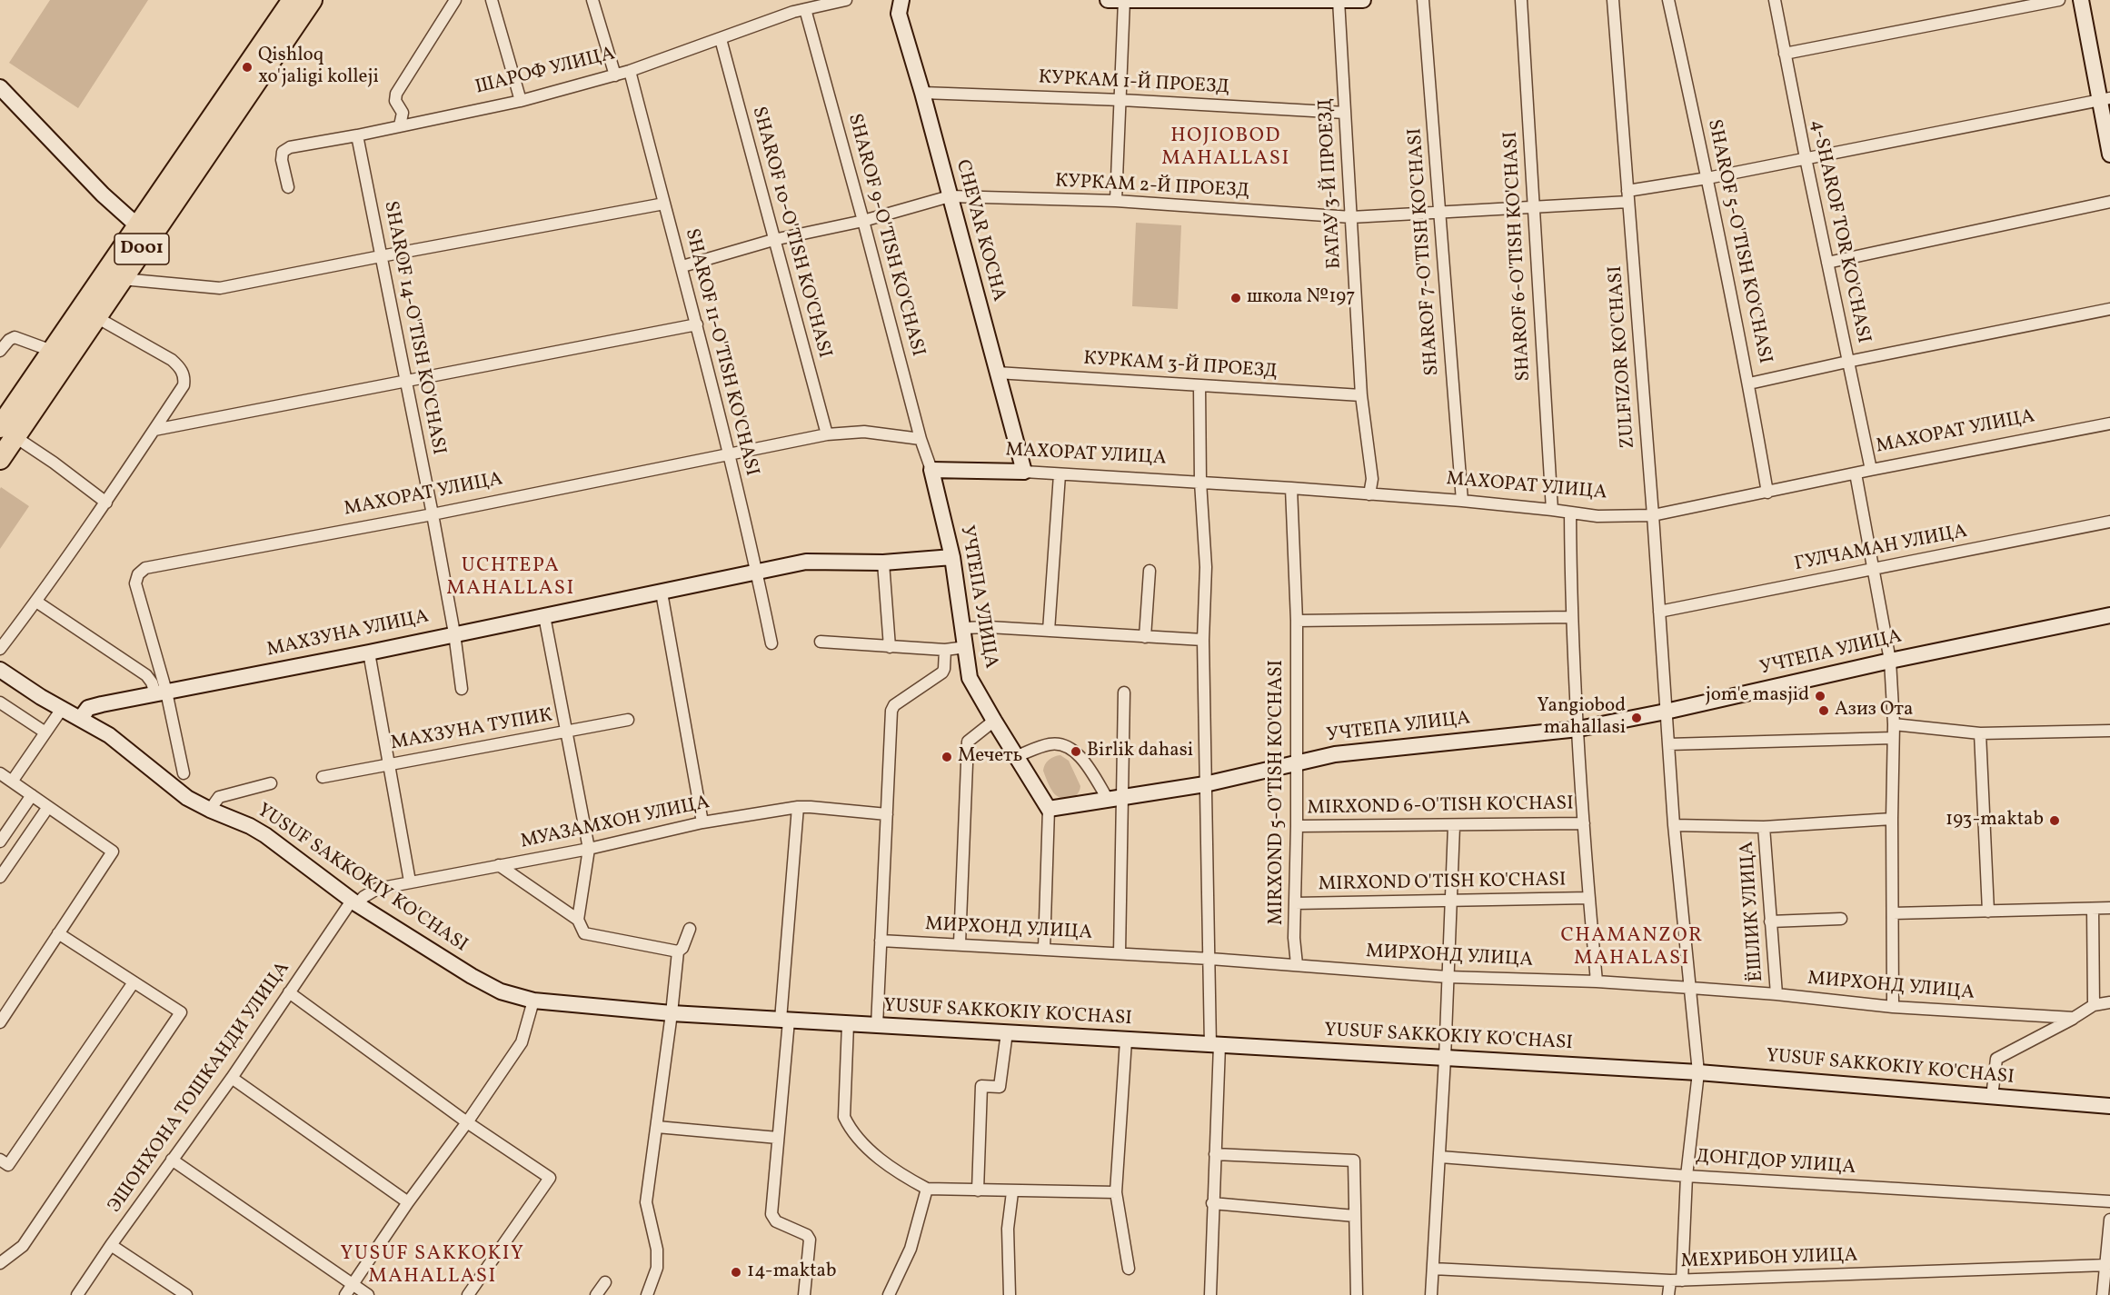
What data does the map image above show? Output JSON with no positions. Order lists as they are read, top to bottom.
{
  "streets": {
    "highway": ["D001"],
    "street": [
      "ШАРОФ УЛИЦА",
      "КУРКАМ 1-Й ПРОЕЗД",
      "БАТАУ 3-Й ПРОЕЗД",
      "КУРКАМ 2-Й ПРОЕЗД",
      "CHEVAR KOCHA",
      "4-SHAROF TOR KO'CHASI",
      "SHAROF 10-O'TISH KO'CHASI",
      "SHAROF 9-O'TISH KO'CHASI",
      "SHAROF 5-O'TISH KO'CHASI",
      "SHAROF 7-O'TISH KO'CHASI",
      "SHAROF 6-O'TISH KO'CHASI",
      "SHAROF 14-O'TISH KO'CHASI",
      "SHAROF 11-O'TISH KO'CHASI",
      "ZULFIZOR KO'CHASI",
      "КУРКАМ 3-Й ПРОЕЗД",
      "МАХОРАТ УЛИЦА",
      "ГУЛЧАМАН УЛИЦА",
      "УЧТЕПА УЛИЦА",
      "МАХЗУНА УЛИЦА",
      "МАХЗУНА ТУПИК",
      "MIRXOND 5-O'TISH KO'CHASI",
      "MIRXOND 6-O'TISH KO'CHASI",
      "МУАЗАМХОН УЛИЦА",
      "YUSUF SAKKOKIY KO'CHASI",
      "MIRXOND O'TISH KO'CHASI",
      "ЁШЛИК УЛИЦА",
      "МИРХОНД УЛИЦА",
      "ЭШОНХОНА ТОШКАНДИ УЛИЦА",
      "ДОНГДОР УЛИЦА",
      "МЕХРИБОН УЛИЦА"
    ]
  },
  "crossings": [
    ["ШАРОФ УЛИЦА", "SHAROF 10-O'TISH KO'CHASI"],
    ["ШАРОФ УЛИЦА", "SHAROF 9-O'TISH KO'CHASI"],
    ["ШАРОФ УЛИЦА", "SHAROF 14-O'TISH KO'CHASI"],
    ["ШАРОФ УЛИЦА", "SHAROF 11-O'TISH KO'CHASI"],
    ["КУРКАМ 1-Й ПРОЕЗД", "БАТАУ 3-Й ПРОЕЗД"],
    ["КУРКАМ 1-Й ПРОЕЗД", "CHEVAR KOCHA"],
    ["БАТАУ 3-Й ПРОЕЗД", "КУРКАМ 2-Й ПРОЕЗД"],
    ["БАТАУ 3-Й ПРОЕЗД", "КУРКАМ 3-Й ПРОЕЗД"],
    ["БАТАУ 3-Й ПРОЕЗД", "МАХОРАТ УЛИЦА"],
    ["КУРКАМ 2-Й ПРОЕЗД", "CHEVAR KOCHA"],
    ["КУРКАМ 2-Й ПРОЕЗД", "4-SHAROF TOR KO'CHASI"],
    ["КУРКАМ 2-Й ПРОЕЗД", "SHAROF 10-O'TISH KO'CHASI"],
    ["КУРКАМ 2-Й ПРОЕЗД", "SHAROF 9-O'TISH KO'CHASI"],
    ["КУРКАМ 2-Й ПРОЕЗД", "SHAROF 5-O'TISH KO'CHASI"],
    ["КУРКАМ 2-Й ПРОЕЗД", "SHAROF 7-O'TISH KO'CHASI"],
    ["КУРКАМ 2-Й ПРОЕЗД", "SHAROF 6-O'TISH KO'CHASI"],
    ["КУРКАМ 2-Й ПРОЕЗД", "SHAROF 11-O'TISH KO'CHASI"],
    ["КУРКАМ 2-Й ПРОЕЗД", "ZULFIZOR KO'CHASI"],
    ["CHEVAR KOCHA", "КУРКАМ 3-Й ПРОЕЗД"],
    ["CHEVAR KOCHA", "МАХОРАТ УЛИЦА"],
    ["4-SHAROF TOR KO'CHASI", "МАХОРАТ УЛИЦА"],
    ["SHAROF 10-O'TISH KO'CHASI", "МАХОРАТ УЛИЦА"],
    ["SHAROF 9-O'TISH KO'CHASI", "МАХОРАТ УЛИЦА"],
    ["SHAROF 9-O'TISH KO'CHASI", "УЧТЕПА УЛИЦА"],
    ["SHAROF 5-O'TISH KO'CHASI", "МАХОРАТ УЛИЦА"],
    ["SHAROF 7-O'TISH KO'CHASI", "МАХОРАТ УЛИЦА"],
    ["SHAROF 6-O'TISH KO'CHASI", "МАХОРАТ УЛИЦА"],
    ["SHAROF 14-O'TISH KO'CHASI", "МАХОРАТ УЛИЦА"],
    ["SHAROF 14-O'TISH KO'CHASI", "МАХЗУНА УЛИЦА"],
    ["SHAROF 11-O'TISH KO'CHASI", "МАХОРАТ УЛИЦА"],
    ["SHAROF 11-O'TISH KO'CHASI", "МАХЗУНА УЛИЦА"],
    ["ZULFIZOR KO'CHASI", "МАХОРАТ УЛИЦА"],
    ["ZULFIZOR KO'CHASI", "ГУЛЧАМАН УЛИЦА"],
    ["ZULFIZOR KO'CHASI", "УЧТЕПА УЛИЦА"],
    ["ZULFIZOR KO'CHASI", "YUSUF SAKKOKIY KO'CHASI"],
    ["ZULFIZOR KO'CHASI", "МИРХОНД УЛИЦА"],
    ["ZULFIZOR KO'CHASI", "ДОНГДОР УЛИЦА"],
    ["ZULFIZOR KO'CHASI", "МЕХРИБОН УЛИЦА"],
    ["МАХОРАТ УЛИЦА", "УЧТЕПА УЛИЦА"],
    ["МАХОРАТ УЛИЦА", "МАХЗУНА УЛИЦА"],
    ["МАХОРАТ УЛИЦА", "MIRXOND 5-O'TISH KO'CHASI"],
    ["УЧТЕПА УЛИЦА", "МАХЗУНА УЛИЦА"],
    ["УЧТЕПА УЛИЦА", "MIRXOND 5-O'TISH KO'CHASI"],
    ["МАХЗУНА УЛИЦА", "YUSUF SAKKOKIY KO'CHASI"],
    ["MIRXOND 5-O'TISH KO'CHASI", "MIRXOND 6-O'TISH KO'CHASI"],
    ["MIRXOND 5-O'TISH KO'CHASI", "MIRXOND O'TISH KO'CHASI"],
    ["MIRXOND 5-O'TISH KO'CHASI", "МИРХОНД УЛИЦА"],
    ["МУАЗАМХОН УЛИЦА", "YUSUF SAKKOKIY KO'CHASI"],
    ["МУАЗАМХОН УЛИЦА", "ЭШОНХОНА ТОШКАНДИ УЛИЦА"],
    ["YUSUF SAKKOKIY KO'CHASI", "ЭШОНХОНА ТОШКАНДИ УЛИЦА"],
    ["ЁШЛИК УЛИЦА", "МИРХОНД УЛИЦА"]
  ],
  "districts": [
    "HOJIOBOD MAHALLASI",
    "UCHTEPA MAHALLASI",
    "CHAMANZOR MAHALASI",
    "YUSUF SAKKOKIY MAHALLASI"
  ],
  "places": [
    "Qishloq xo'jaligi kolleji",
    "школа №197",
    "jom'e masjid",
    "Азиз Ота",
    "Yangiobod mahallasi",
    "Birlik dahasi",
    "Мечеть",
    "193-maktab",
    "14-maktab"
  ]
}
